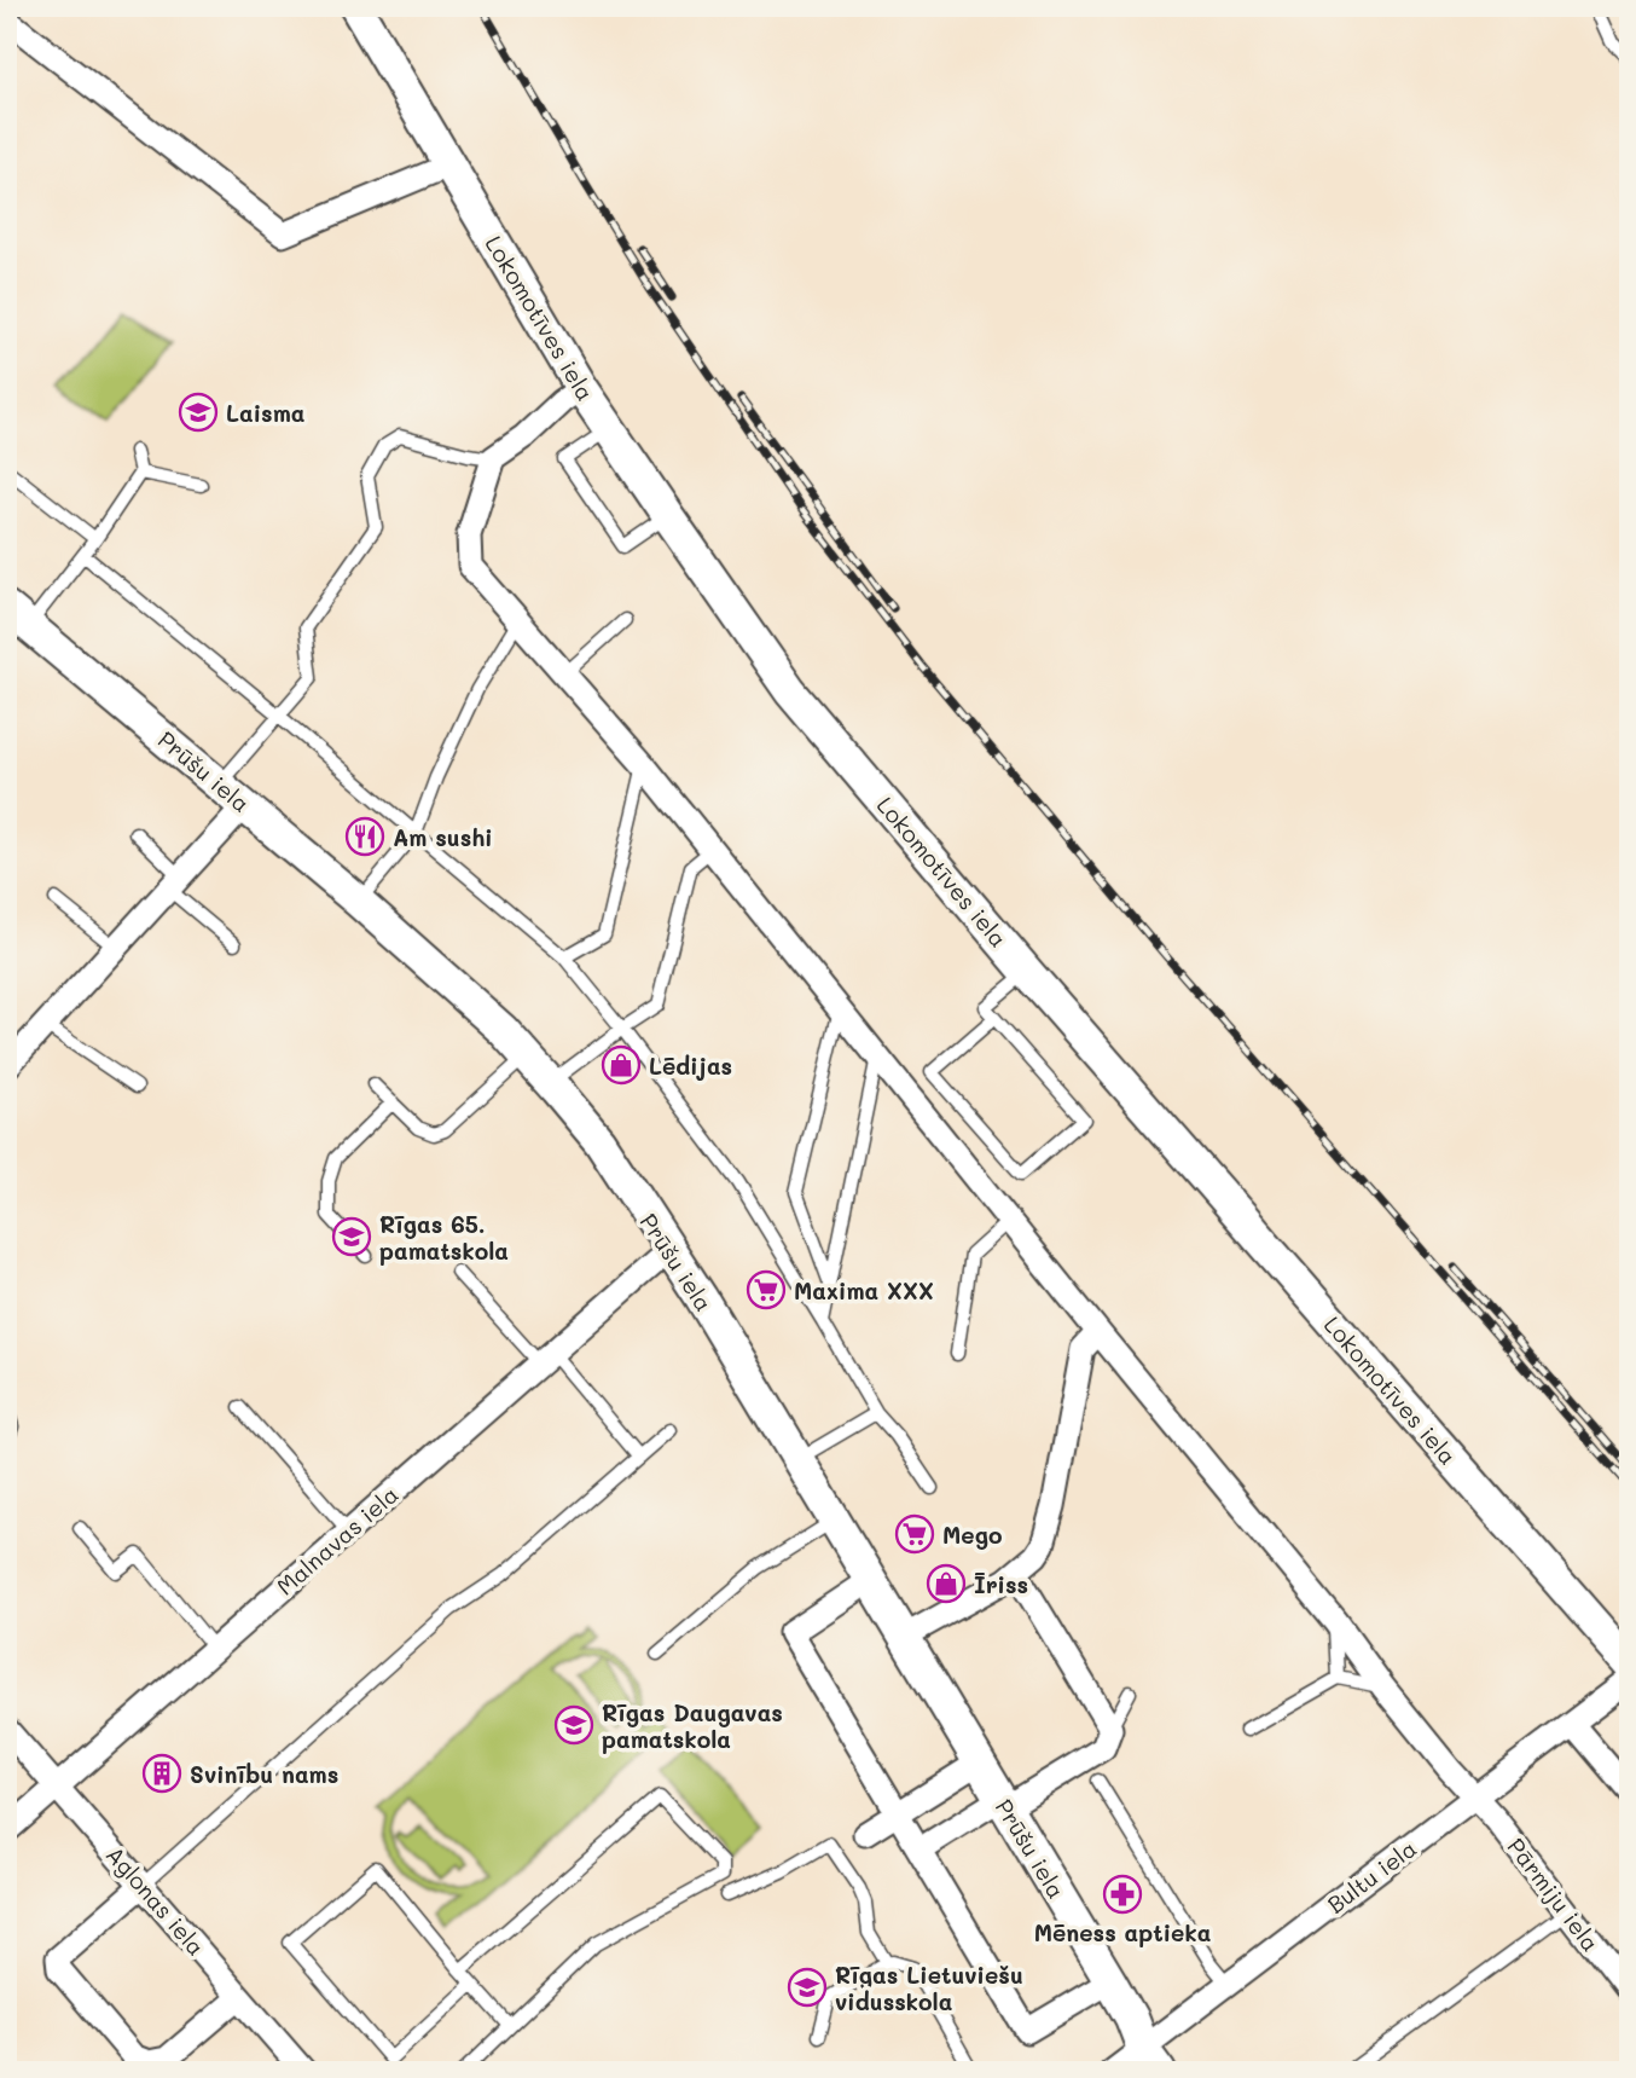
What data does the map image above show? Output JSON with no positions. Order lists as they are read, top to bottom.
{
  "streets": {
    "street": [
      "Lokomotīves iela",
      "Prūšu iela",
      "Malnavas iela",
      "Bultu iela",
      "Pārmiju iela",
      "Aglonas iela"
    ]
  },
  "crossings": [
    ["Prūšu iela", "Malnavas iela"],
    ["Prūšu iela", "Bultu iela"],
    ["Malnavas iela", "Aglonas iela"],
    ["Bultu iela", "Pārmiju iela"]
  ],
  "places": {
    "school or university": [
      "Laisma",
      "Rīgas 65. pamatskola",
      "Rīgas Daugavas pamatskola",
      "Rīgas Lietuviešu vidusskola"
    ],
    "restaurant": ["Am sushi"],
    "shop": ["Lēdijas", "Īriss"],
    "supermarket": ["Maxima XXX", "Mego"],
    "building": ["Svinību nams"],
    "pharmacy": ["Mēness aptieka"]
  }
}
